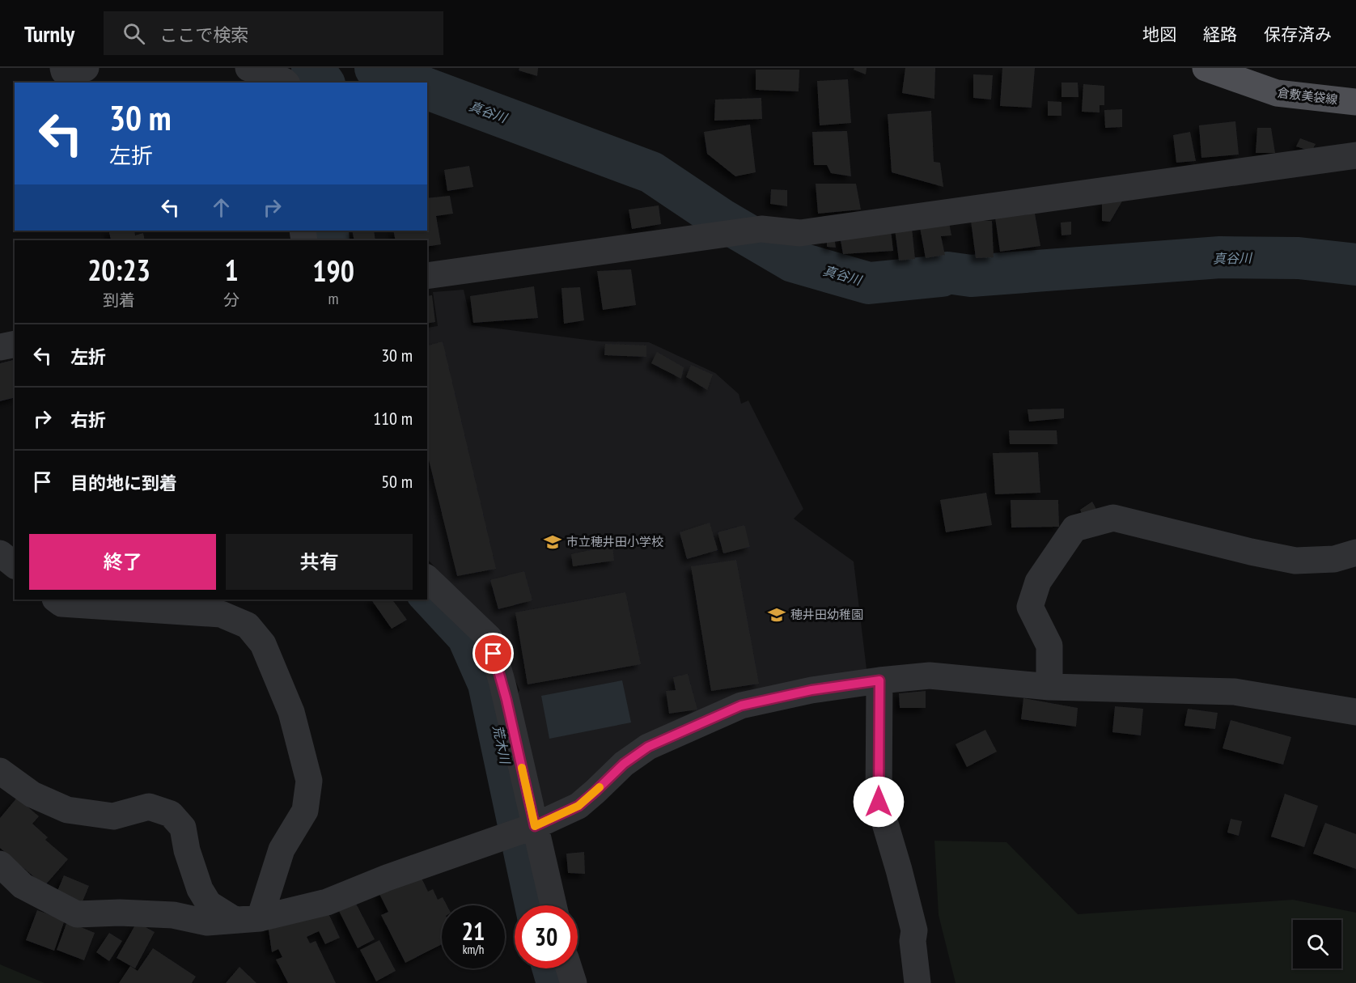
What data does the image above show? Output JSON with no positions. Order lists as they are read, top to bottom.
{
  "streets": {
    "main road": ["倉敷美袋線"]
  },
  "water": ["真谷川", "荒木川"],
  "places": {
    "school or university": ["市立穂井田小学校", "穂井田幼稚園"]
  },
  "page": {
    "header": "Turnly",
    "search": "ここで検索",
    "nav": ["地図", "経路", "保存済み"],
    "turn": ["30 m", "左折"],
    "eta": [
      "20:23",
      "到着",
      "1",
      "分",
      "190",
      "m"
    ],
    "list": [
      {
        "name": "左折",
        "value": "30 m"
      },
      {
        "name": "右折",
        "value": "110 m"
      },
      {
        "name": "目的地に到着",
        "value": "50 m"
      }
    ],
    "buttons": ["終了", "共有"],
    "speed": "21 km/h",
    "limit": "30"
  }
}
